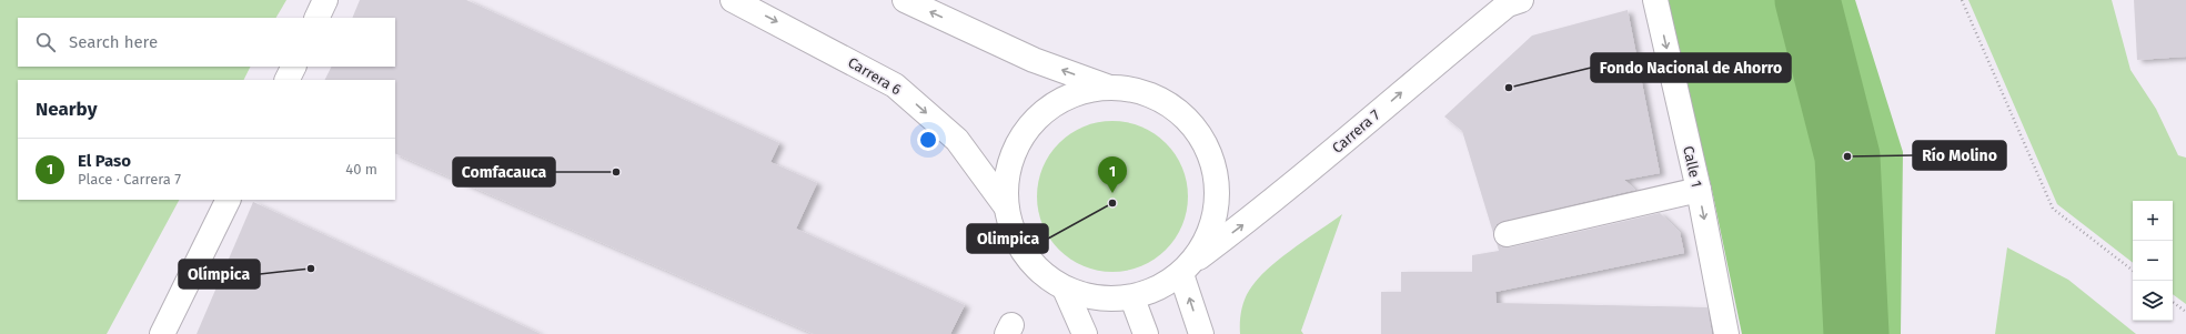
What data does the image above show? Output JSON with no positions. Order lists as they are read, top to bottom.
{
  "streets": {
    "main road": ["Carrera 6", "Carrera 7", "Calle 1"]
  },
  "one_way": ["Carrera 7", "Calle 1"],
  "places": [
    "Fondo Nacional de Ahorro",
    "Río Molino",
    "Comfacauca",
    "Olimpica",
    "Olímpica"
  ],
  "page": {
    "search": "Search here",
    "heading": "Nearby",
    "list": [
      {
        "mark": "1",
        "name": "El Paso",
        "note": "Place · Carrera 7",
        "value": "40 m"
      }
    ],
    "pins": "1",
    "map_buttons": ["+", "−"]
  }
}
